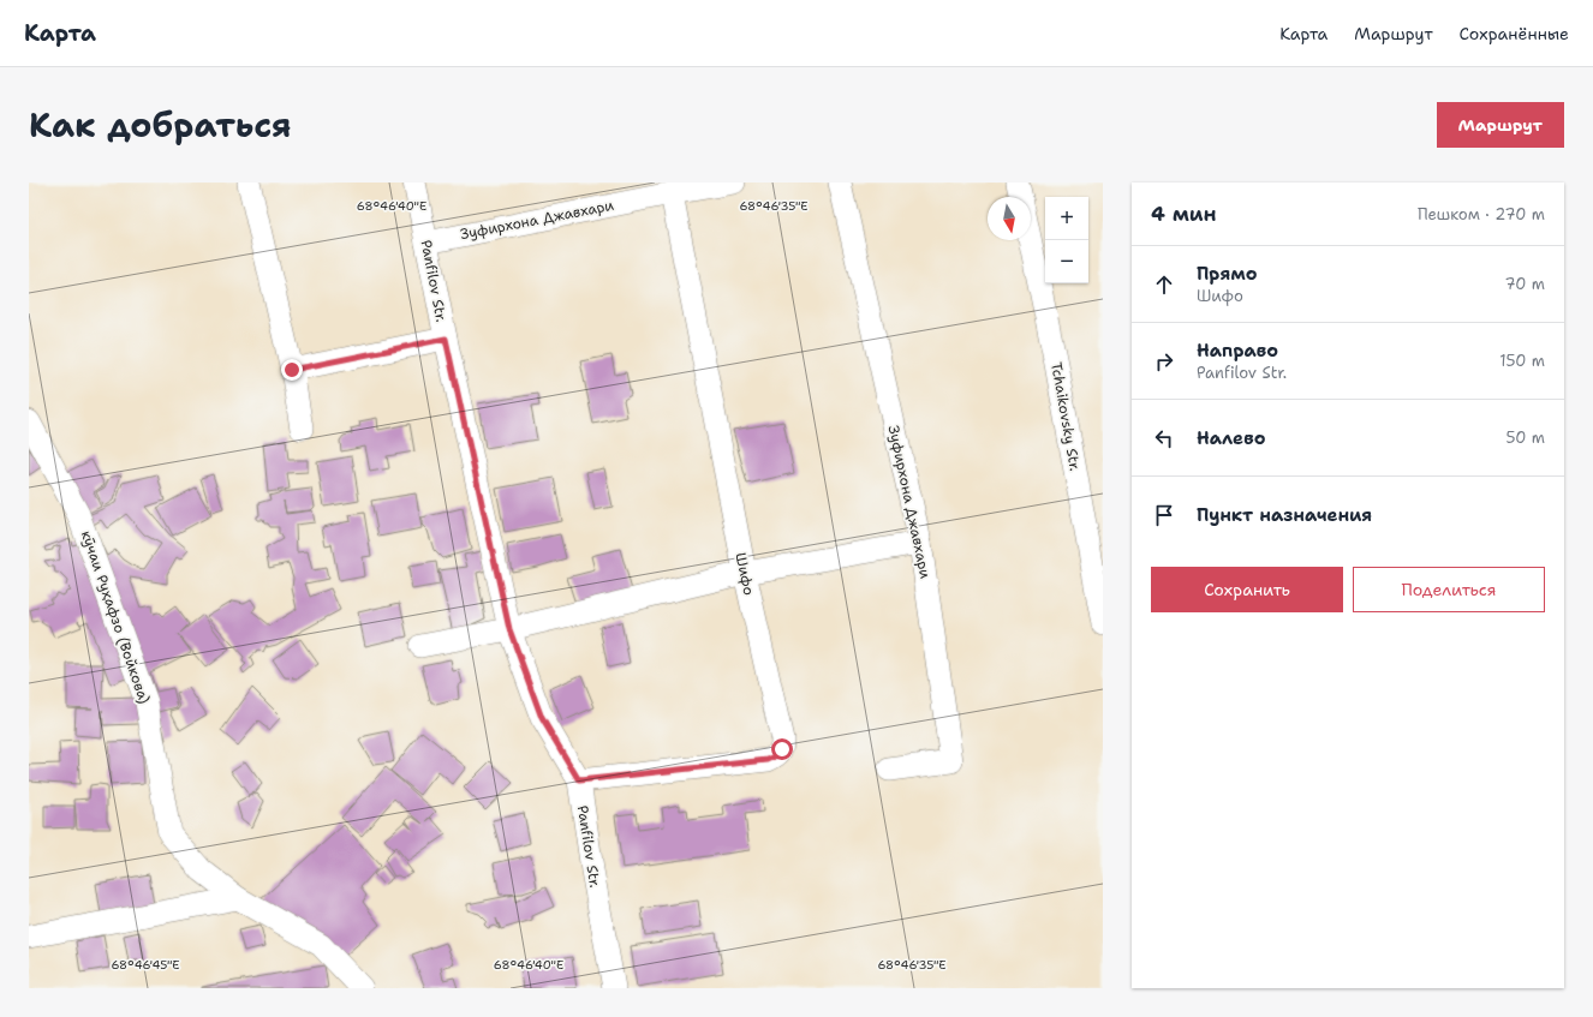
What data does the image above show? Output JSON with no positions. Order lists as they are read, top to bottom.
{
  "streets": {
    "street": [
      "Зуфирхона Джавхари",
      "Panfilov Str.",
      "Tchaikovsky Str.",
      "Шифо",
      "кӯчаи Руҳафзо (Войкова)"
    ]
  },
  "crossings": [
    ["Зуфирхона Джавхари", "Panfilov Str."],
    ["Зуфирхона Джавхари", "Шифо"],
    ["Panfilov Str.", "Шифо"]
  ],
  "north": "bottom",
  "page": {
    "header": "Карта",
    "nav": ["Карта", "Маршрут", "Сохранённые"],
    "title": "Как добраться",
    "buttons": [
      "Маршрут",
      ["Сохранить", "Поделиться"]
    ],
    "heading": ["4 мин", "Пешком · 270 m"],
    "map_buttons": ["+", "−"],
    "list": [
      ["Прямо", "Шифо", "70 m"],
      ["Направо", "Panfilov Str.", "150 m"],
      ["Налево", "50 m"],
      "Пункт назначения"
    ]
  },
  "coordinates": ["68°46'40\"E", "68°46'35\"E", "68°46'45\"E"]
}
